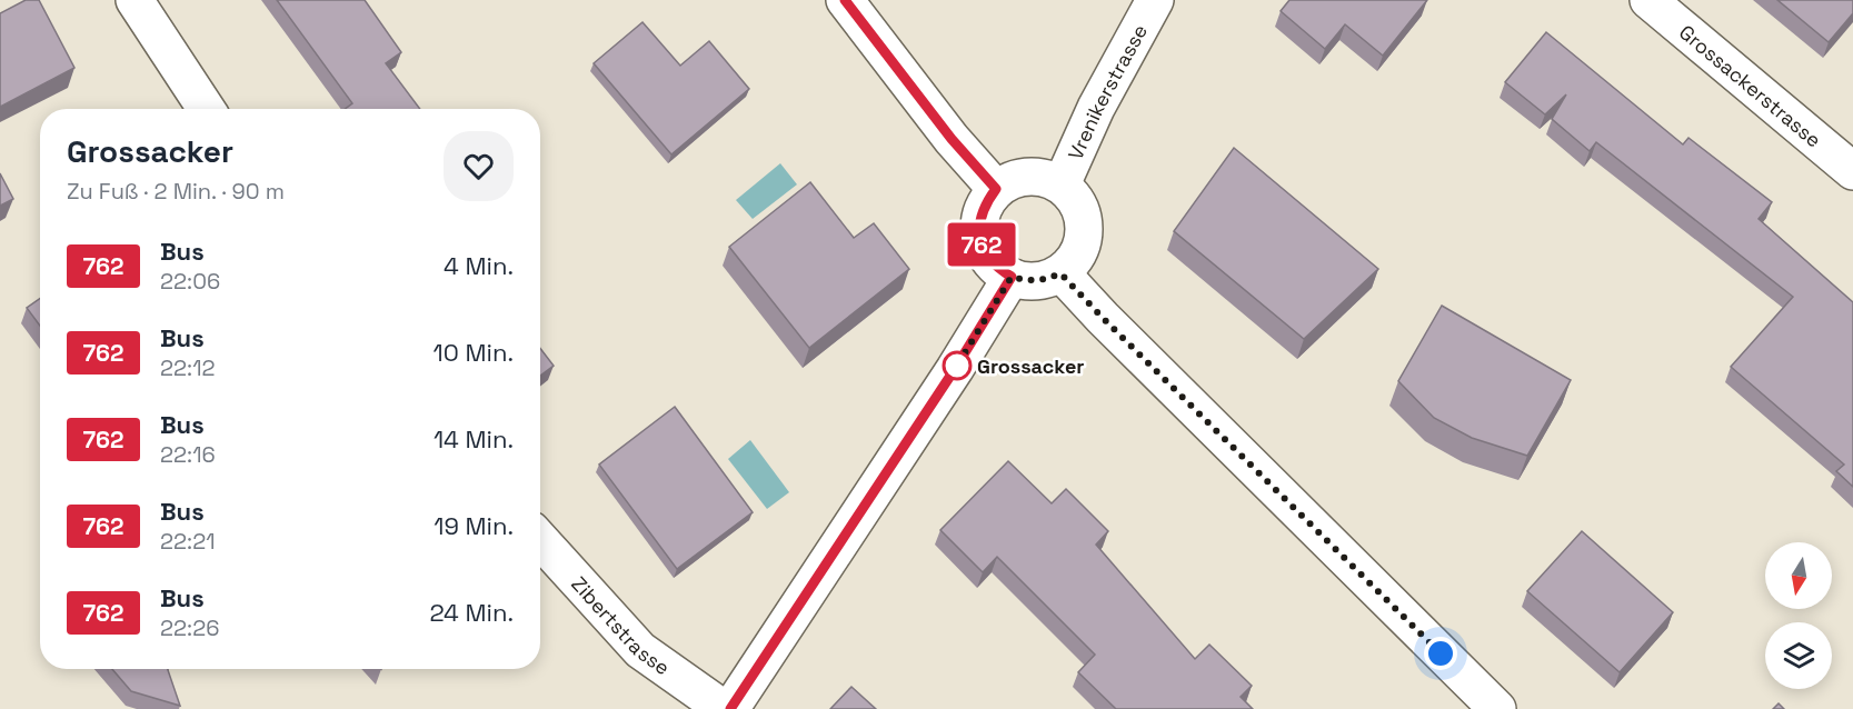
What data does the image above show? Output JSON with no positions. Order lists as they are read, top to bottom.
{
  "streets": {
    "street": ["Grossackerstrasse", "Vrenikerstrasse", "Zibertstrasse"]
  },
  "places": ["Grossacker"],
  "lines": ["bus line 762"],
  "north": "bottom",
  "page": {
    "on_map": "762",
    "heading": ["Grossacker", "Zu Fuß · 2 Min. · 90 m"],
    "list": [
      {
        "mark": "762",
        "name": "Bus",
        "note": "22:06",
        "value": "4 Min."
      },
      {
        "mark": "762",
        "name": "Bus",
        "note": "22:12",
        "value": "10 Min."
      },
      {
        "mark": "762",
        "name": "Bus",
        "note": "22:16",
        "value": "14 Min."
      },
      {
        "mark": "762",
        "name": "Bus",
        "note": "22:21",
        "value": "19 Min."
      },
      {
        "mark": "762",
        "name": "Bus",
        "note": "22:26",
        "value": "24 Min."
      }
    ]
  }
}
